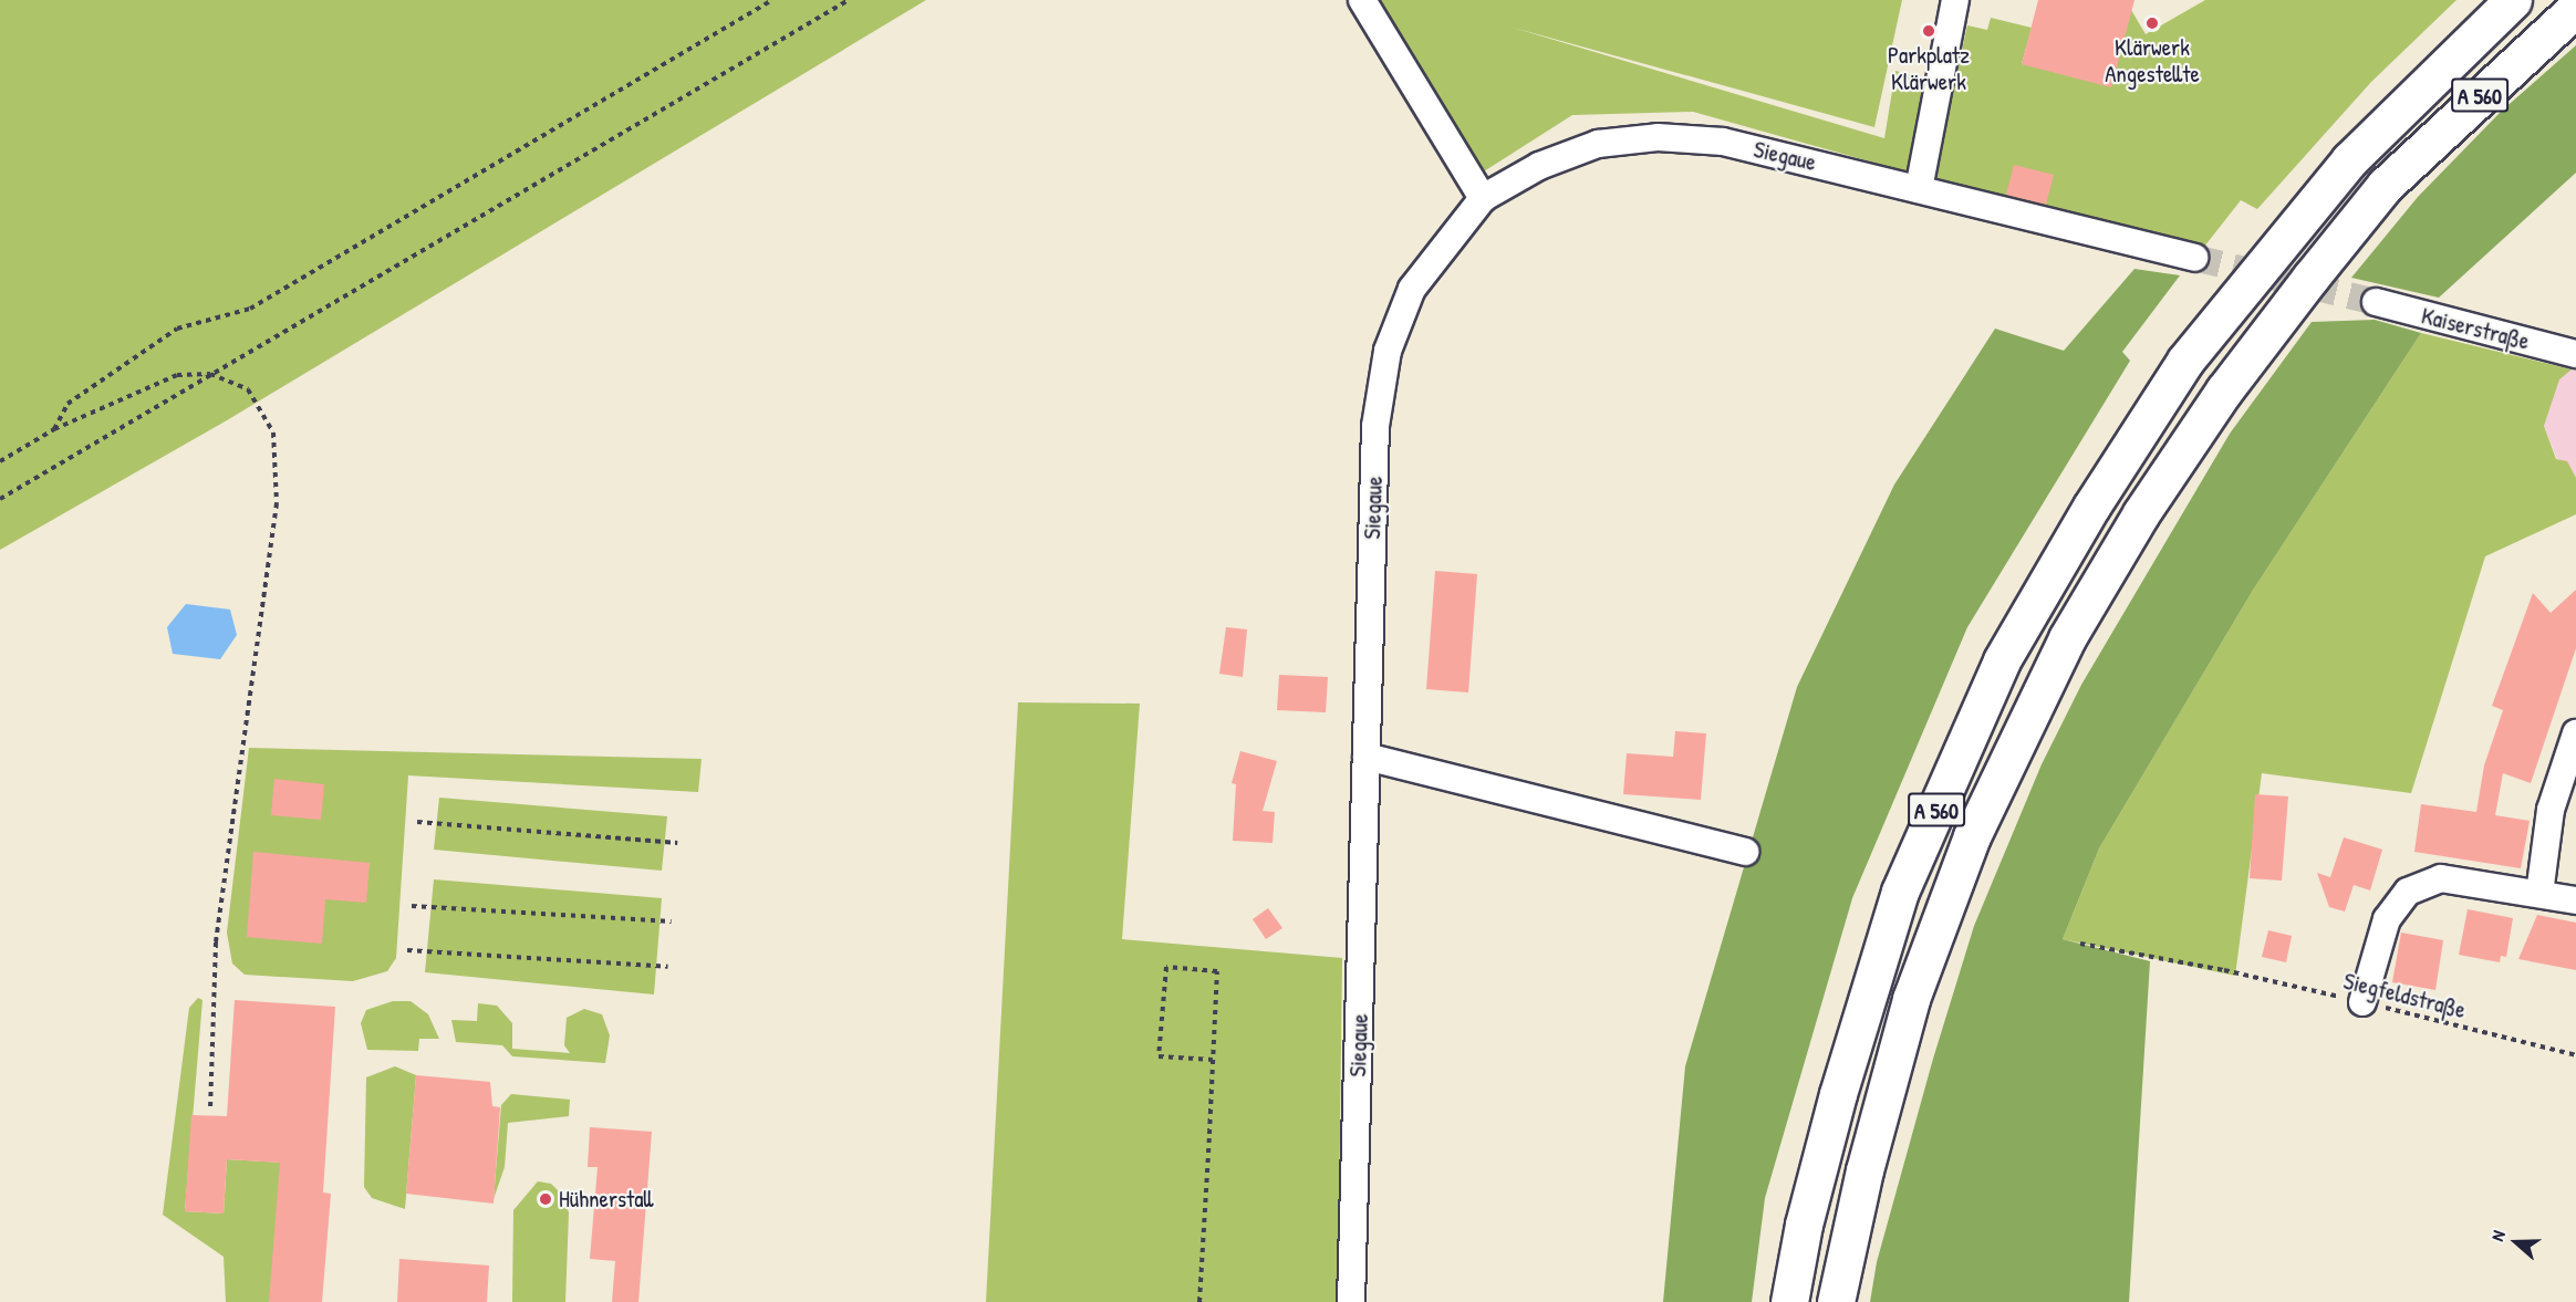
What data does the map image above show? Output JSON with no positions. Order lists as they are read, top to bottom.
{
  "streets": {
    "highway": ["A 560"],
    "street": ["Siegaue", "Kaiserstraße"],
    "path": ["Siegfeldstraße"]
  },
  "places": ["Klärwerk Angestellte", "Parkplatz Klärwerk", "Hühnerstall"],
  "north": "left"
}
